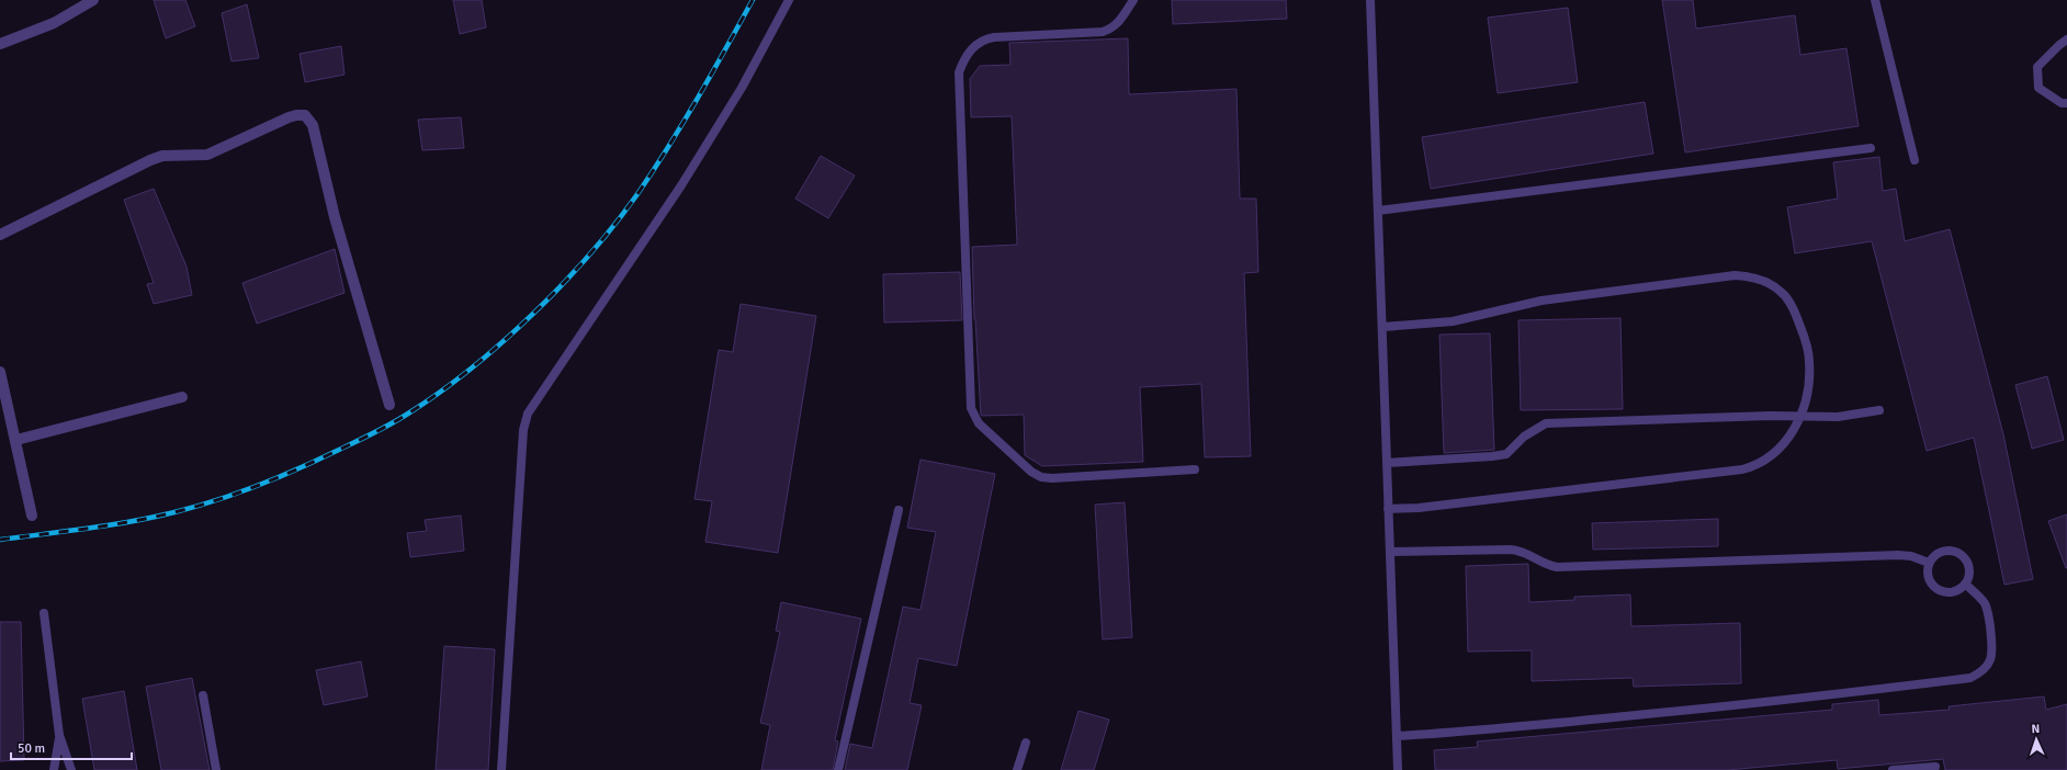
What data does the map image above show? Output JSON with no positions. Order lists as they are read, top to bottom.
{
  "scale_bar": "50 m",
  "north": "top"
}
